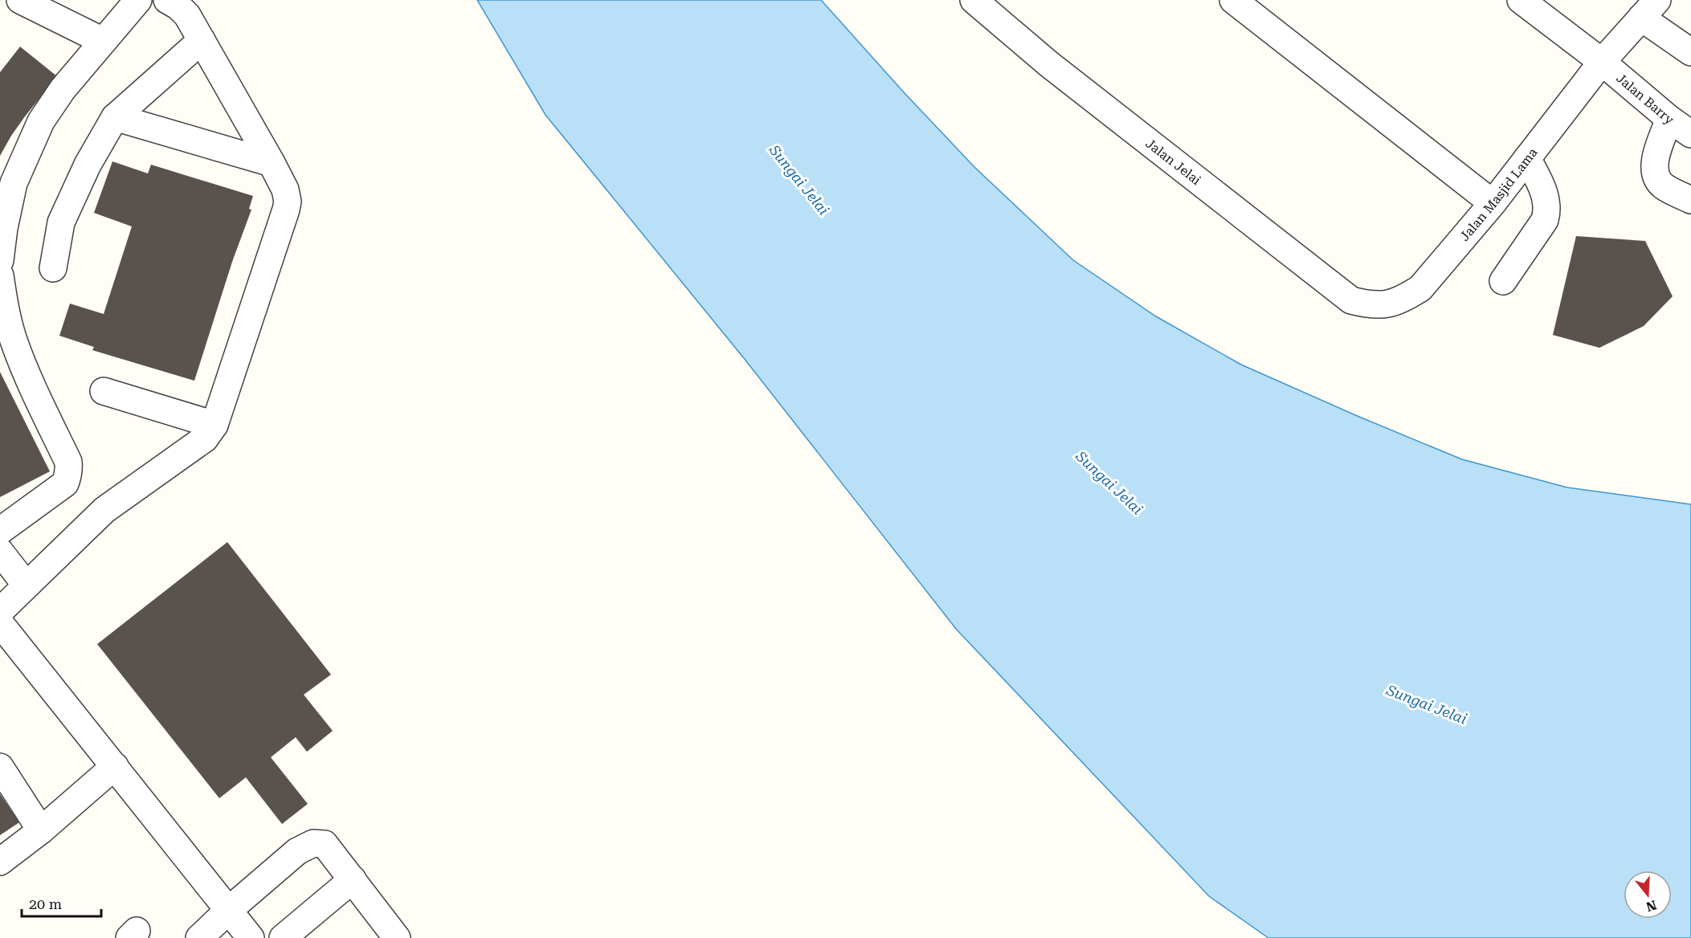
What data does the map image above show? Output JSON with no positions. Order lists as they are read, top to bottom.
{
  "streets": {
    "street": ["Jalan Barry", "Jalan Jelai", "Jalan Masjid Lama"]
  },
  "crossings": [
    ["Jalan Barry", "Jalan Masjid Lama"],
    ["Jalan Jelai", "Jalan Masjid Lama"]
  ],
  "water": ["Sungai Jelai"],
  "scale_bar": "20 m",
  "north": "bottom"
}
